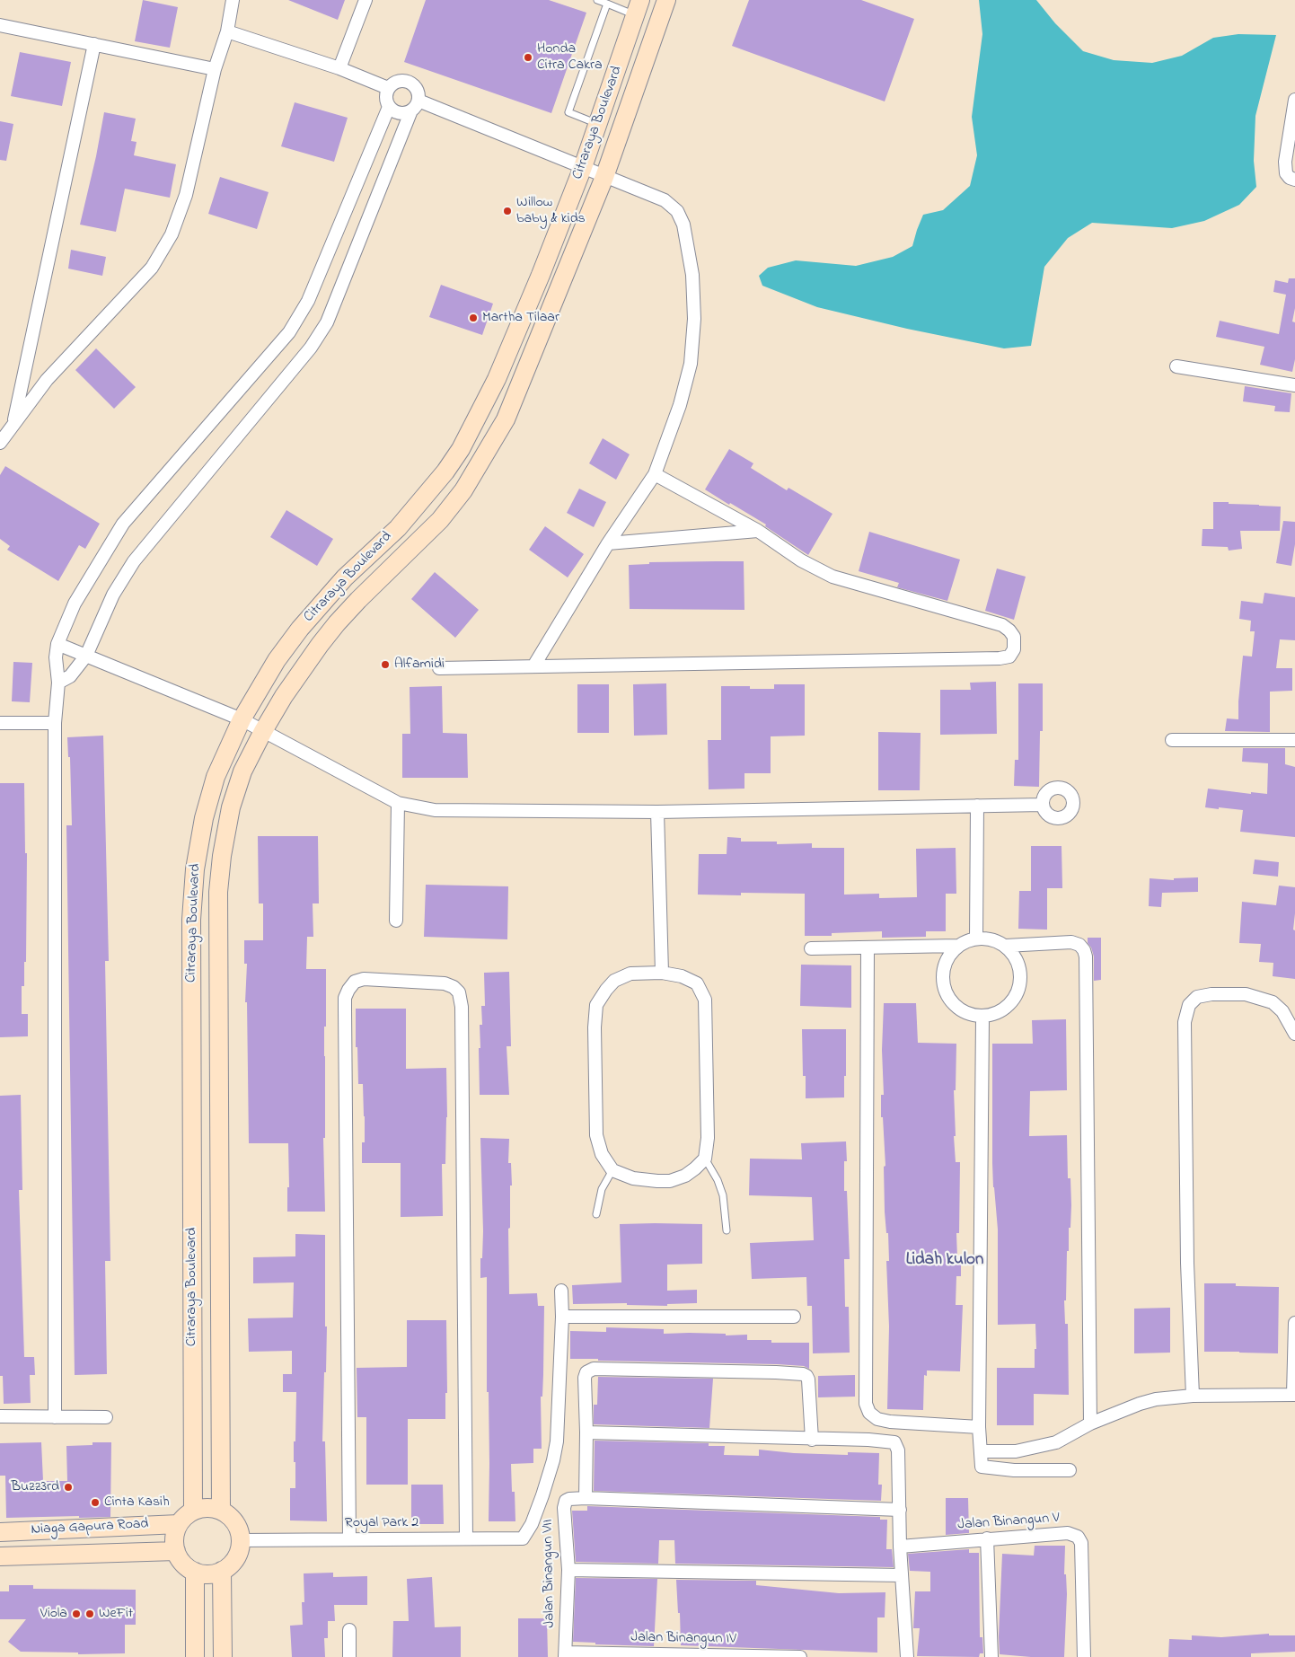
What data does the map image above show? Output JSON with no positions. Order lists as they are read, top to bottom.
{
  "streets": {
    "main road": ["Citraraya Boulevard", "Niaga Gapura Road"],
    "street": [
      "Jalan Binangun V",
      "Royal Park 2",
      "Jalan Binangun VII",
      "Jalan Binangun IV"
    ]
  },
  "crossings": [
    ["Citraraya Boulevard", "Royal Park 2"],
    ["Citraraya Boulevard", "Niaga Gapura Road"],
    ["Royal Park 2", "Niaga Gapura Road"],
    ["Jalan Binangun VII", "Jalan Binangun IV"]
  ],
  "districts": ["Lidah kulon"],
  "places": [
    "Honda Citra Cakra",
    "Willow baby & kids",
    "Martha Tilaar",
    "Alfamidi",
    "Buzz3rd",
    "Cinta Kasih",
    "Viola",
    "WeFit"
  ]
}
